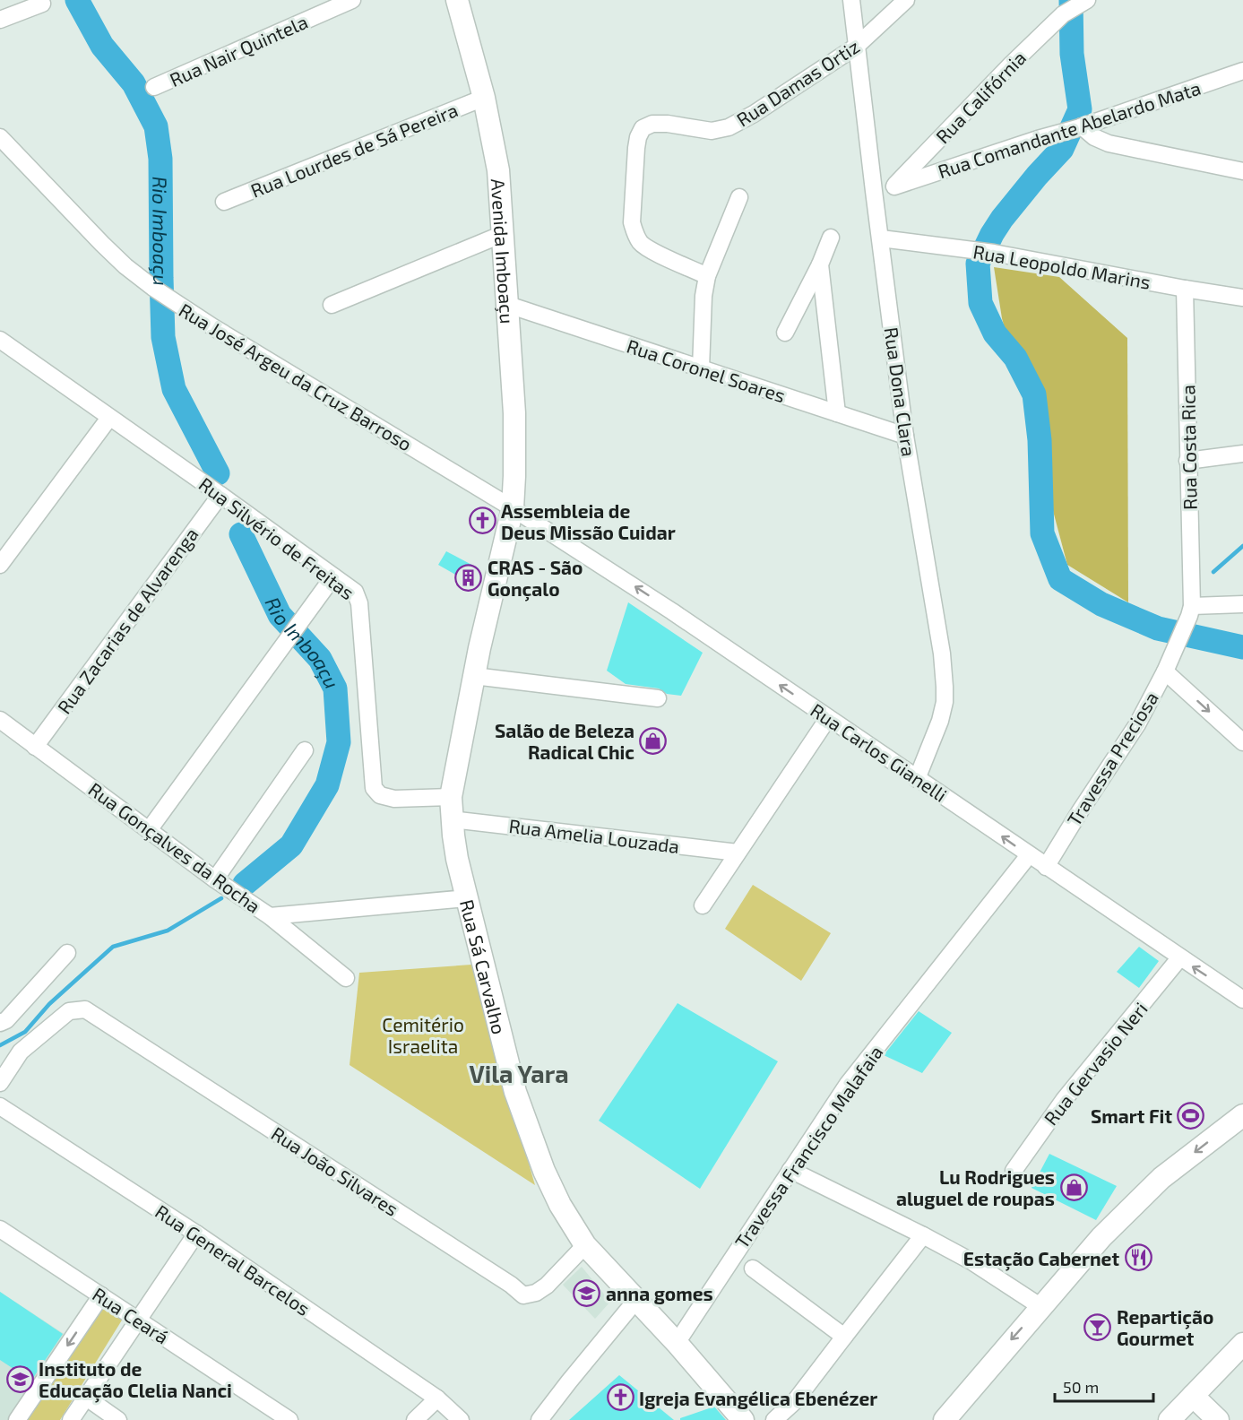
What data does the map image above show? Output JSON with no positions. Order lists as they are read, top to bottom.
{
  "streets": {
    "main road": ["Avenida Imboaçu", "Rua Sá Carvalho"],
    "street": [
      "Rua Nair Quintela",
      "Rua Damas Ortiz",
      "Rua Califórnia",
      "Rua Comandante Abelardo Mata",
      "Rua Lourdes de Sá Pereira",
      "Rua Leopoldo Marins",
      "Rua Coronel Soares",
      "Rua José Argeu da Cruz Barroso",
      "Rua Dona Clara",
      "Rua Costa Rica",
      "Rua Silvério de Freitas",
      "Rua Zacarias de Alvarenga",
      "Rua Carlos Gianelli",
      "Travessa Preciosa",
      "Rua Amelia Louzada",
      "Rua Gonçalves da Rocha",
      "Rua Gervasio Neri",
      "Travessa Francisco Malafaia",
      "Rua João Silvares",
      "Rua General Barcelos",
      "Rua Ceará"
    ]
  },
  "crossings": [
    ["Rua Damas Ortiz", "Rua Dona Clara"],
    ["Rua Califórnia", "Rua Comandante Abelardo Mata"],
    ["Rua Lourdes de Sá Pereira", "Avenida Imboaçu"],
    ["Avenida Imboaçu", "Rua Coronel Soares"],
    ["Avenida Imboaçu", "Rua José Argeu da Cruz Barroso"],
    ["Avenida Imboaçu", "Rua Carlos Gianelli"],
    ["Avenida Imboaçu", "Rua Sá Carvalho"],
    ["Rua Leopoldo Marins", "Rua Dona Clara"],
    ["Rua Leopoldo Marins", "Rua Costa Rica"],
    ["Rua Coronel Soares", "Rua Dona Clara"],
    ["Rua José Argeu da Cruz Barroso", "Rua Carlos Gianelli"],
    ["Rua José Argeu da Cruz Barroso", "Rua Sá Carvalho"],
    ["Rua Dona Clara", "Rua Carlos Gianelli"],
    ["Rua Costa Rica", "Travessa Preciosa"],
    ["Rua Silvério de Freitas", "Rua Zacarias de Alvarenga"],
    ["Rua Silvério de Freitas", "Rua Sá Carvalho"],
    ["Rua Zacarias de Alvarenga", "Rua Gonçalves da Rocha"],
    ["Rua Carlos Gianelli", "Travessa Preciosa"],
    ["Rua Carlos Gianelli", "Rua Sá Carvalho"],
    ["Rua Carlos Gianelli", "Rua Gervasio Neri"],
    ["Rua Carlos Gianelli", "Travessa Francisco Malafaia"],
    ["Rua Amelia Louzada", "Rua Sá Carvalho"],
    ["Rua Sá Carvalho", "Travessa Francisco Malafaia"],
    ["Rua Sá Carvalho", "Rua João Silvares"]
  ],
  "one_way": ["Rua Carlos Gianelli"],
  "districts": ["Vila Yara"],
  "water": ["Rio Imboaçu"],
  "parks": ["Cemitério Israelita"],
  "places": {
    "church": ["Assembleia de Deus Missão Cuidar", "Igreja Evangélica Ebenézer"],
    "building": ["CRAS - São Gonçalo"],
    "shop": ["Salão de Beleza Radical Chic", "Lu Rodrigues aluguel de roupas"],
    "sports": ["Smart Fit"],
    "restaurant": ["Estação Cabernet"],
    "school or university": ["anna gomes", "Instituto de Educação Clelia Nanci"],
    "bar": ["Repartição Gourmet"]
  },
  "scale_bar": "50 m"
}
